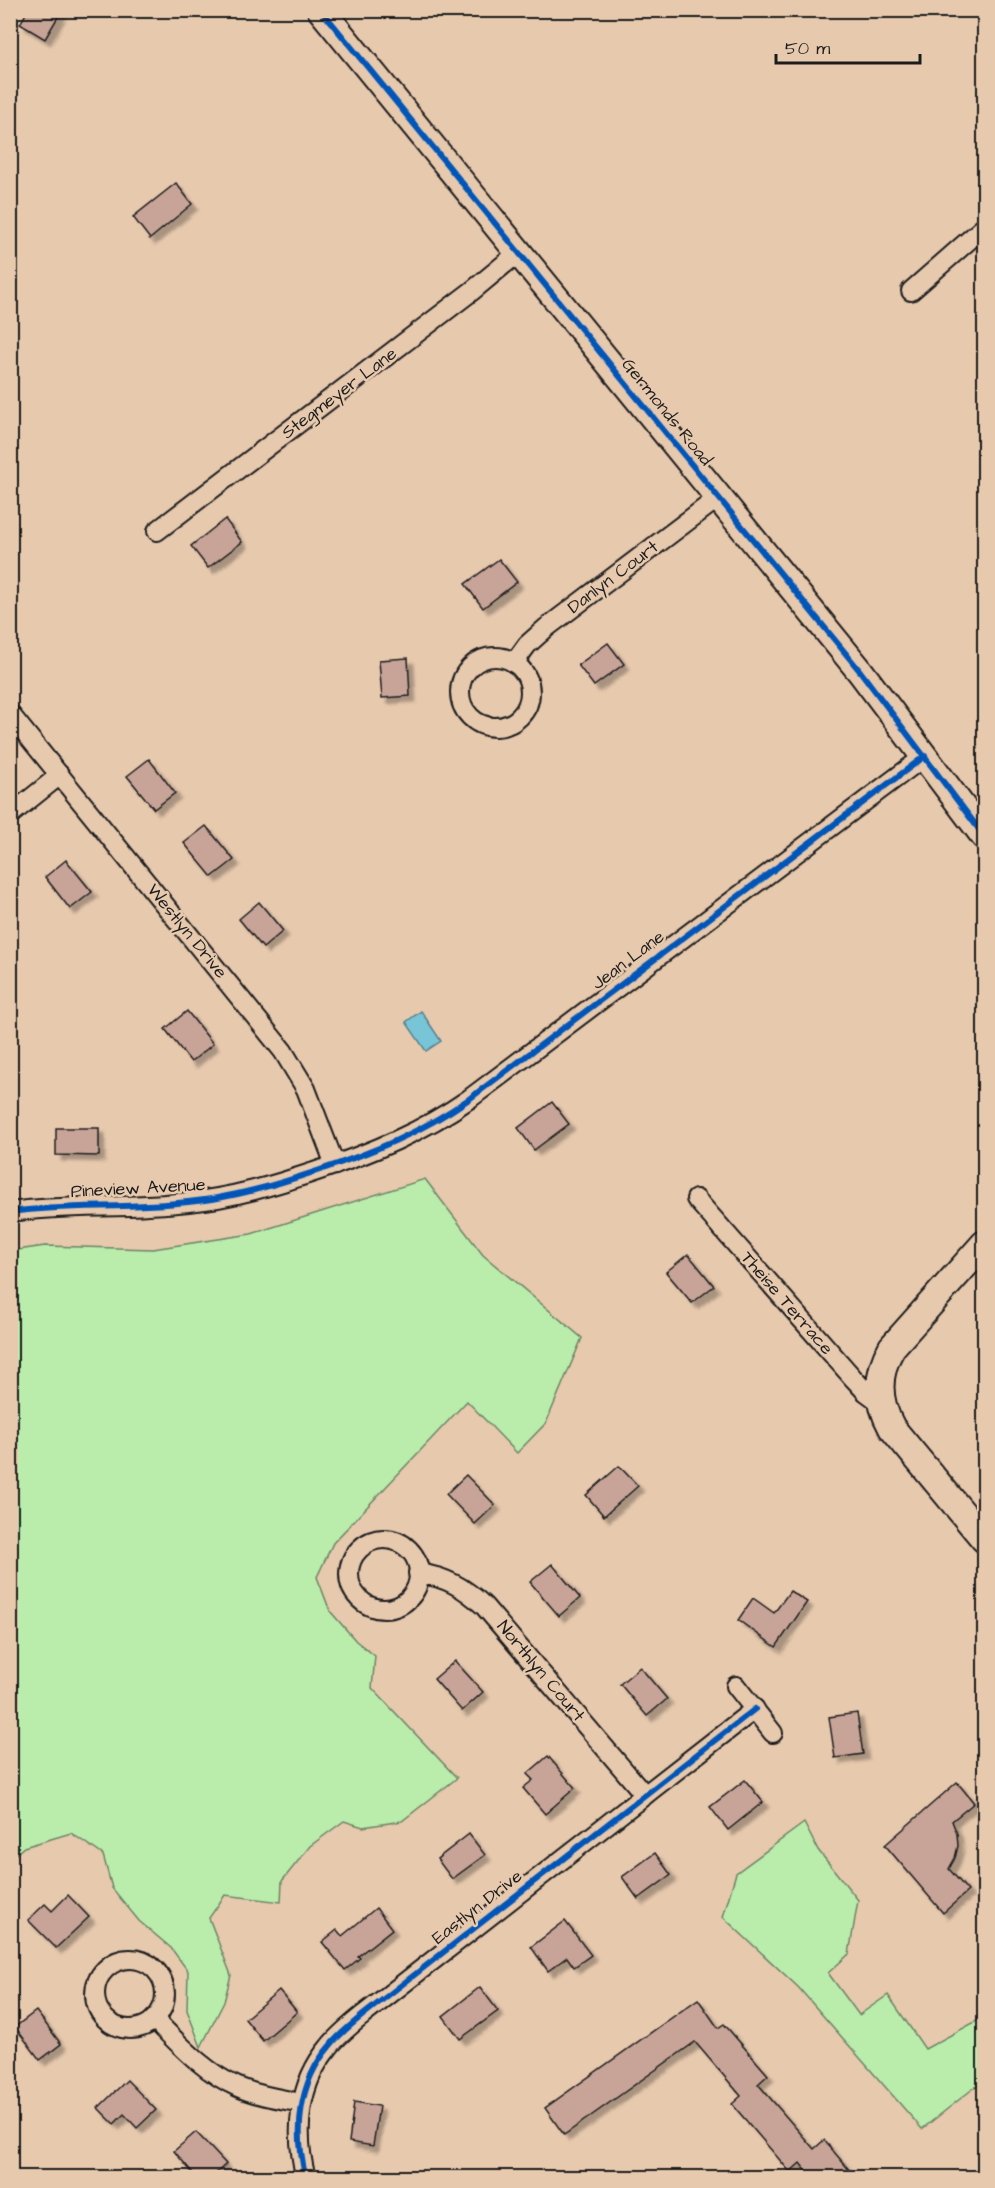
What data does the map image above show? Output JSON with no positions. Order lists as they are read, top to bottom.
{
  "streets": {
    "street": [
      "Stegmeyer Lane",
      "Germonds Road",
      "Danlyn Court",
      "Westlyn Drive",
      "Jean Lane",
      "Pineview Avenue",
      "Theise Terrace",
      "Northlyn Court",
      "Eastlyn Drive"
    ]
  },
  "crossings": [
    ["Stegmeyer Lane", "Germonds Road"],
    ["Germonds Road", "Danlyn Court"],
    ["Germonds Road", "Jean Lane"],
    ["Westlyn Drive", "Jean Lane"],
    ["Westlyn Drive", "Pineview Avenue"],
    ["Jean Lane", "Pineview Avenue"],
    ["Northlyn Court", "Eastlyn Drive"]
  ],
  "scale_bar": "50 m"
}
